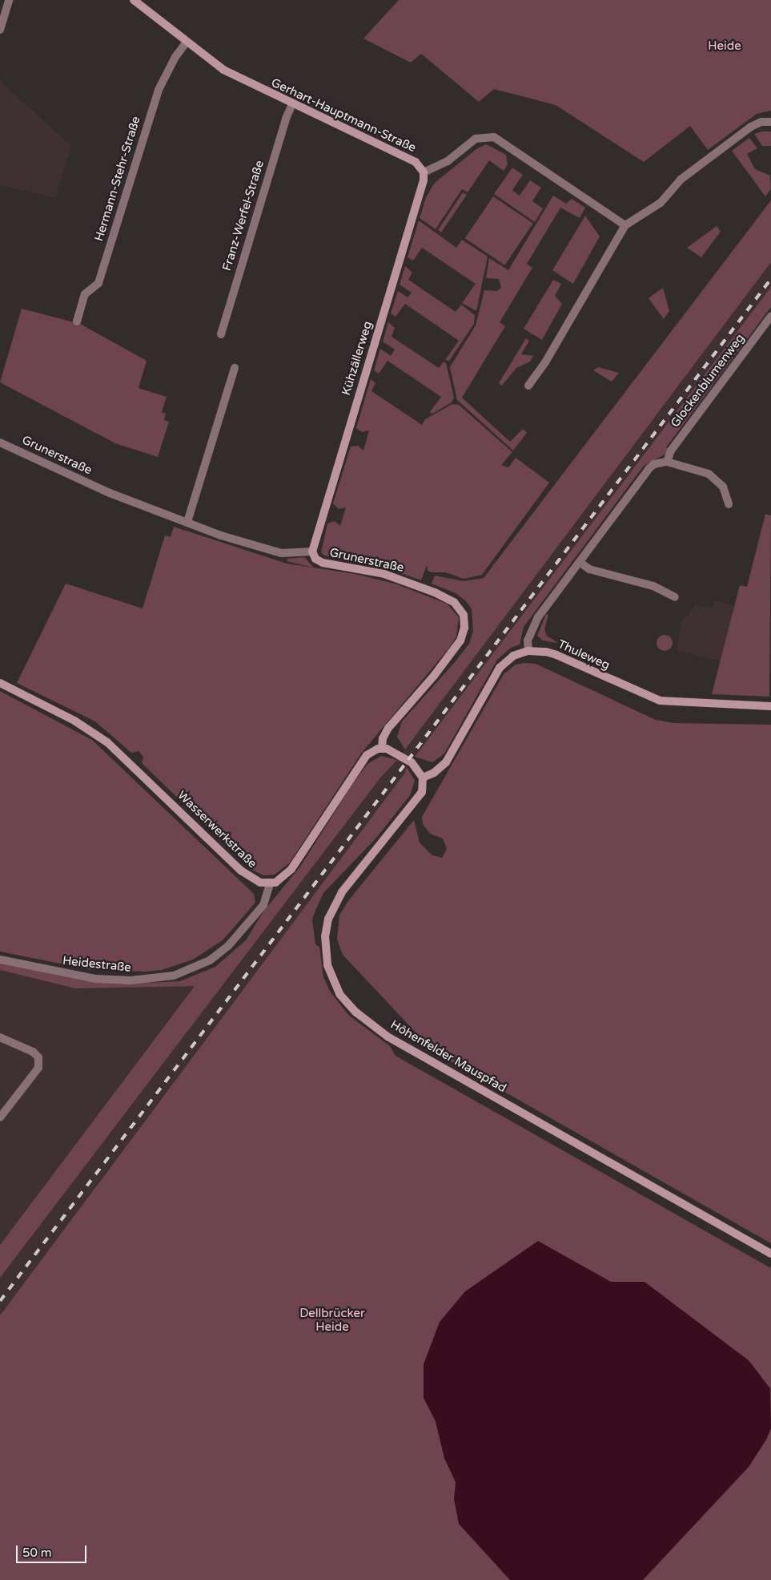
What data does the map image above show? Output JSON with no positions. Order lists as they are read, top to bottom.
{
  "streets": {
    "street": [
      "Gerhart-Hauptmann-Straße",
      "Hermann-Stehr-Straße",
      "Franz-Werfel-Straße",
      "Kühzällerweg",
      "Glockenblumenweg",
      "Grunerstraße",
      "Thuleweg",
      "Wasserwerkstraße",
      "Heidestraße",
      "Höhenfelder Mauspfad"
    ]
  },
  "crossings": [
    ["Gerhart-Hauptmann-Straße", "Hermann-Stehr-Straße"],
    ["Gerhart-Hauptmann-Straße", "Franz-Werfel-Straße"],
    ["Gerhart-Hauptmann-Straße", "Kühzällerweg"],
    ["Kühzällerweg", "Grunerstraße"],
    ["Thuleweg", "Höhenfelder Mauspfad"],
    ["Wasserwerkstraße", "Heidestraße"]
  ],
  "parks": ["Heide", "Dellbrücker Heide"],
  "scale_bar": "50 m"
}
